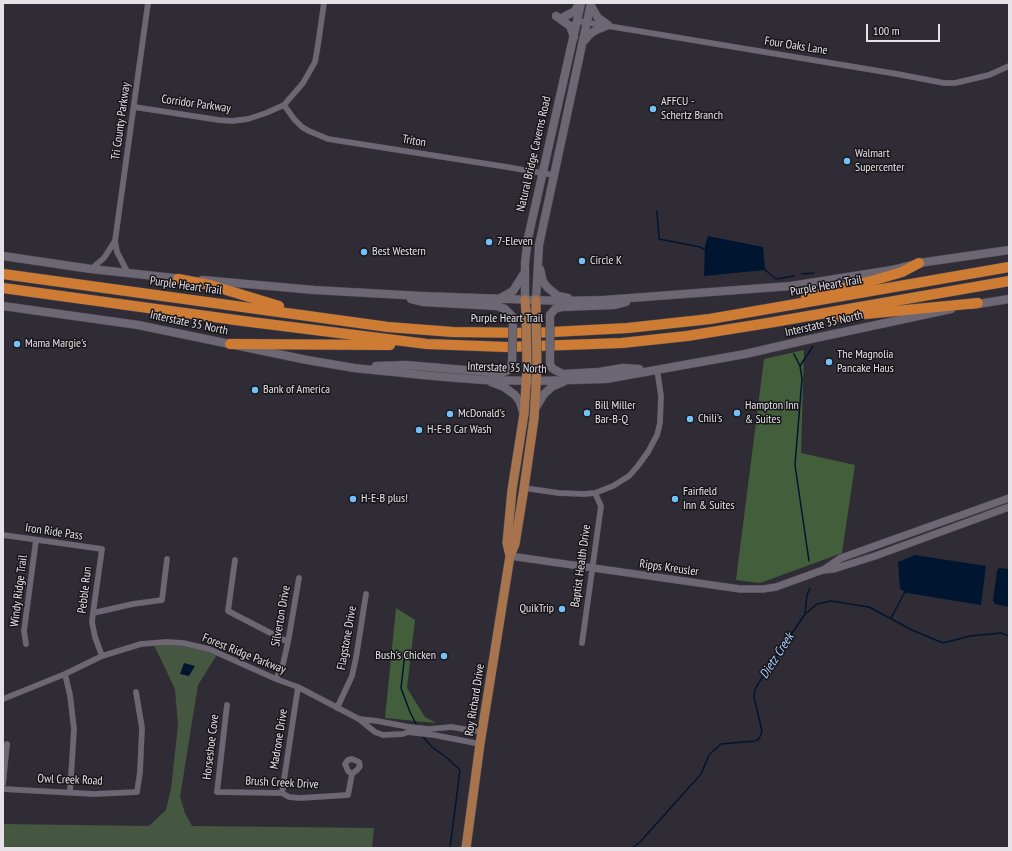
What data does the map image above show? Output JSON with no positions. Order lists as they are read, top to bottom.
{
  "streets": {
    "highway": ["Purple Heart Trail"],
    "main road": ["Natural Bridge Caverns Road", "Interstate 35 North", "Roy Richard Drive"],
    "street": [
      "Four Oaks Lane",
      "Corridor Parkway",
      "Tri County Parkway",
      "Triton",
      "Iron Ride Pass",
      "Baptist Health Drive",
      "Ripps Kreusler",
      "Pebble Run",
      "Windy Ridge Trail",
      "Silverton Drive",
      "Flagstone Drive",
      "Forest Ridge Parkway",
      "Madrone Drive",
      "Horseshoe Cove",
      "Owl Creek Road",
      "Brush Creek Drive"
    ]
  },
  "crossings": [
    ["Four Oaks Lane", "Natural Bridge Caverns Road"],
    ["Corridor Parkway", "Tri County Parkway"],
    ["Corridor Parkway", "Triton"],
    ["Triton", "Natural Bridge Caverns Road"],
    ["Natural Bridge Caverns Road", "Roy Richard Drive"],
    ["Interstate 35 North", "Baptist Health Drive"],
    ["Interstate 35 North", "Roy Richard Drive"],
    ["Iron Ride Pass", "Pebble Run"],
    ["Iron Ride Pass", "Windy Ridge Trail"],
    ["Baptist Health Drive", "Ripps Kreusler"],
    ["Baptist Health Drive", "Roy Richard Drive"],
    ["Ripps Kreusler", "Roy Richard Drive"],
    ["Pebble Run", "Forest Ridge Parkway"],
    ["Silverton Drive", "Forest Ridge Parkway"],
    ["Flagstone Drive", "Forest Ridge Parkway"],
    ["Forest Ridge Parkway", "Roy Richard Drive"],
    ["Forest Ridge Parkway", "Madrone Drive"],
    ["Madrone Drive", "Brush Creek Drive"],
    ["Horseshoe Cove", "Brush Creek Drive"]
  ],
  "water": ["Dietz Creek"],
  "places": [
    "AFFCU - Schertz Branch",
    "Walmart Supercenter",
    "7-Eleven",
    "Best Western",
    "Circle K",
    "Mama Margie's",
    "The Magnolia Pancake Haus",
    "Bank of America",
    "Bill Miller Bar-B-Q",
    "Hampton Inn & Suites",
    "McDonald's",
    "Chili's",
    "H-E-B Car Wash",
    "H-E-B plus!",
    "Fairfield Inn & Suites",
    "QuikTrip",
    "Bush's Chicken"
  ],
  "scale_bar": "100 m"
}
